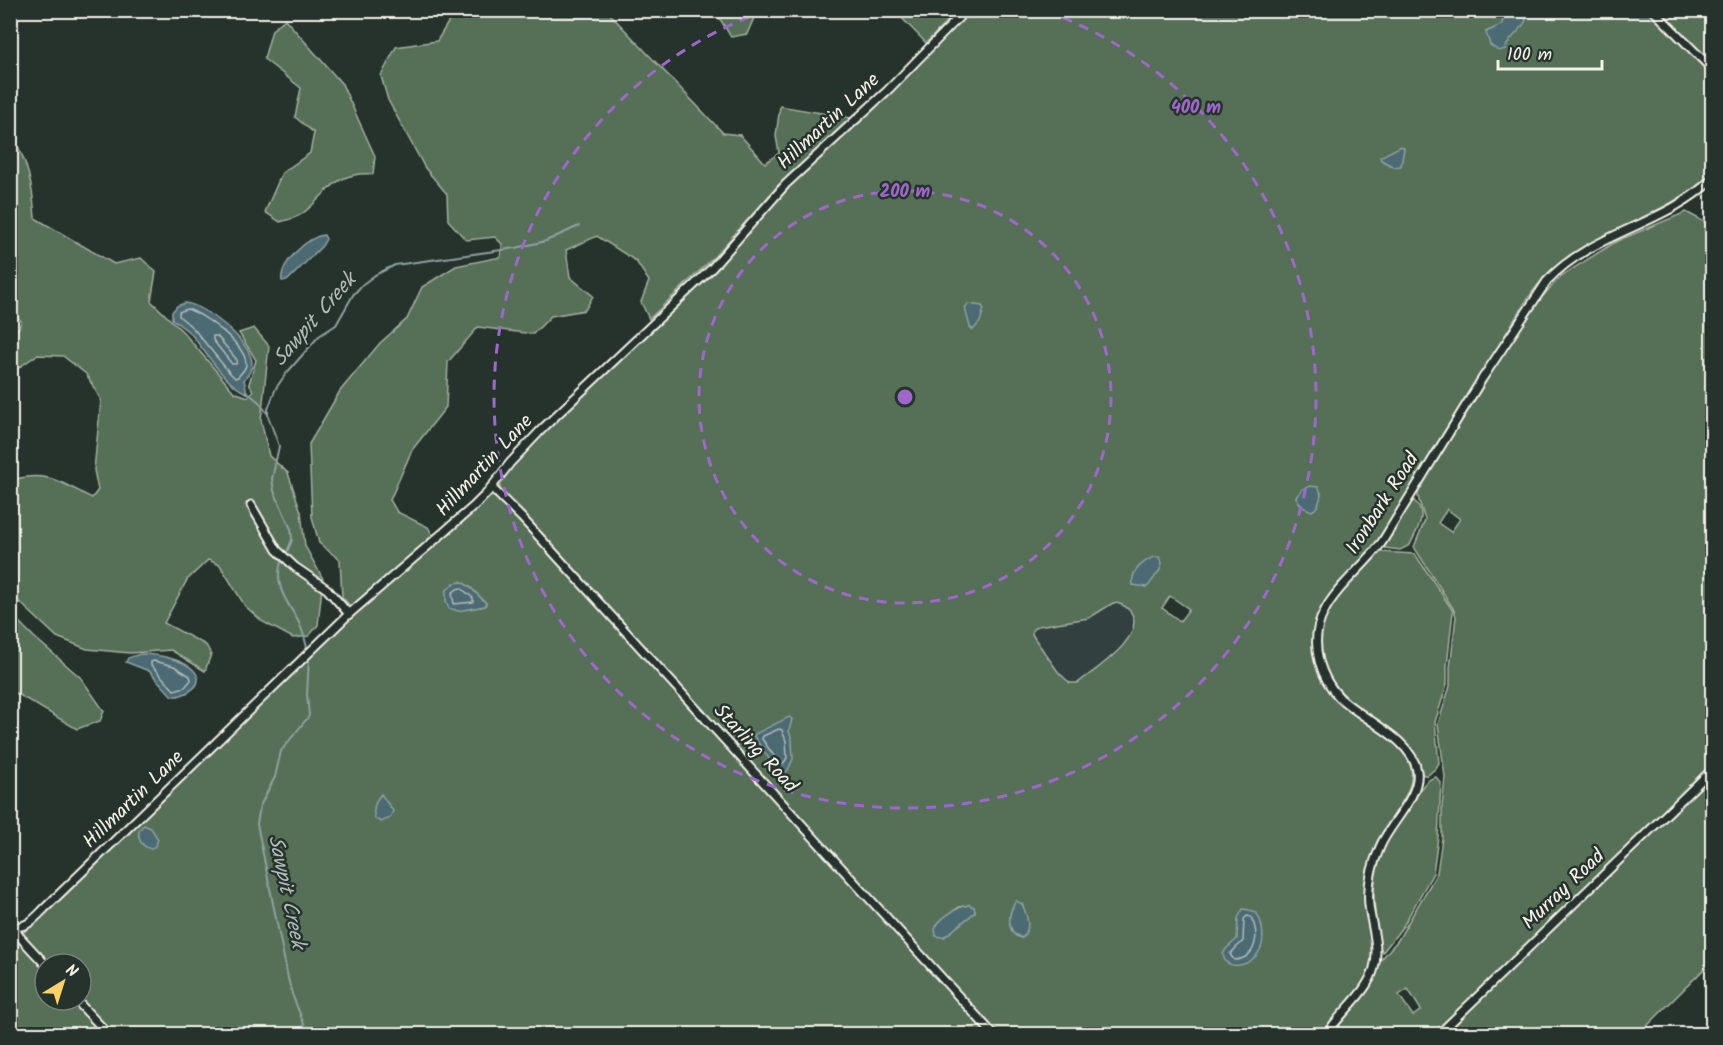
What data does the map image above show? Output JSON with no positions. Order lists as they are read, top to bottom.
{
  "streets": {
    "street": [
      "Hillmartin Lane",
      "Ironbark Road",
      "Starling Road",
      "Murray Road"
    ]
  },
  "crossings": [
    ["Hillmartin Lane", "Starling Road"]
  ],
  "water": ["Sawpit Creek"],
  "scale_bar": "100 m",
  "north": "top right",
  "rings": ["400 m", "200 m"]
}
